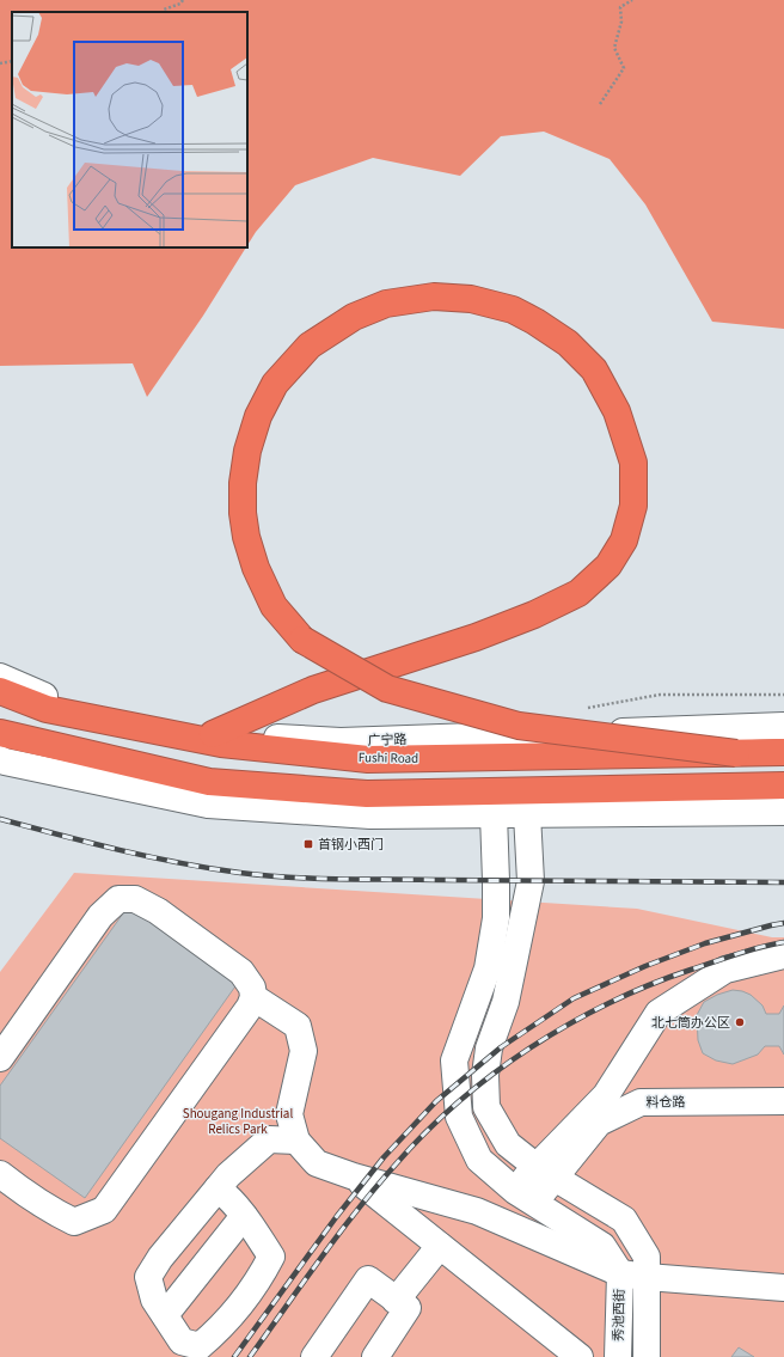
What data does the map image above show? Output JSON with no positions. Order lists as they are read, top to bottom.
{
  "streets": {
    "highway": ["Fushi Road"],
    "street": ["广宁路", "料仓路", "秀池西街"]
  },
  "crossings": [
    ["料仓路", "秀池西街"]
  ],
  "parks": ["Shougang Industrial Relics Park"],
  "places": {
    "transit": ["首钢小西门"],
    "other": ["北七筒办公区"]
  }
}
